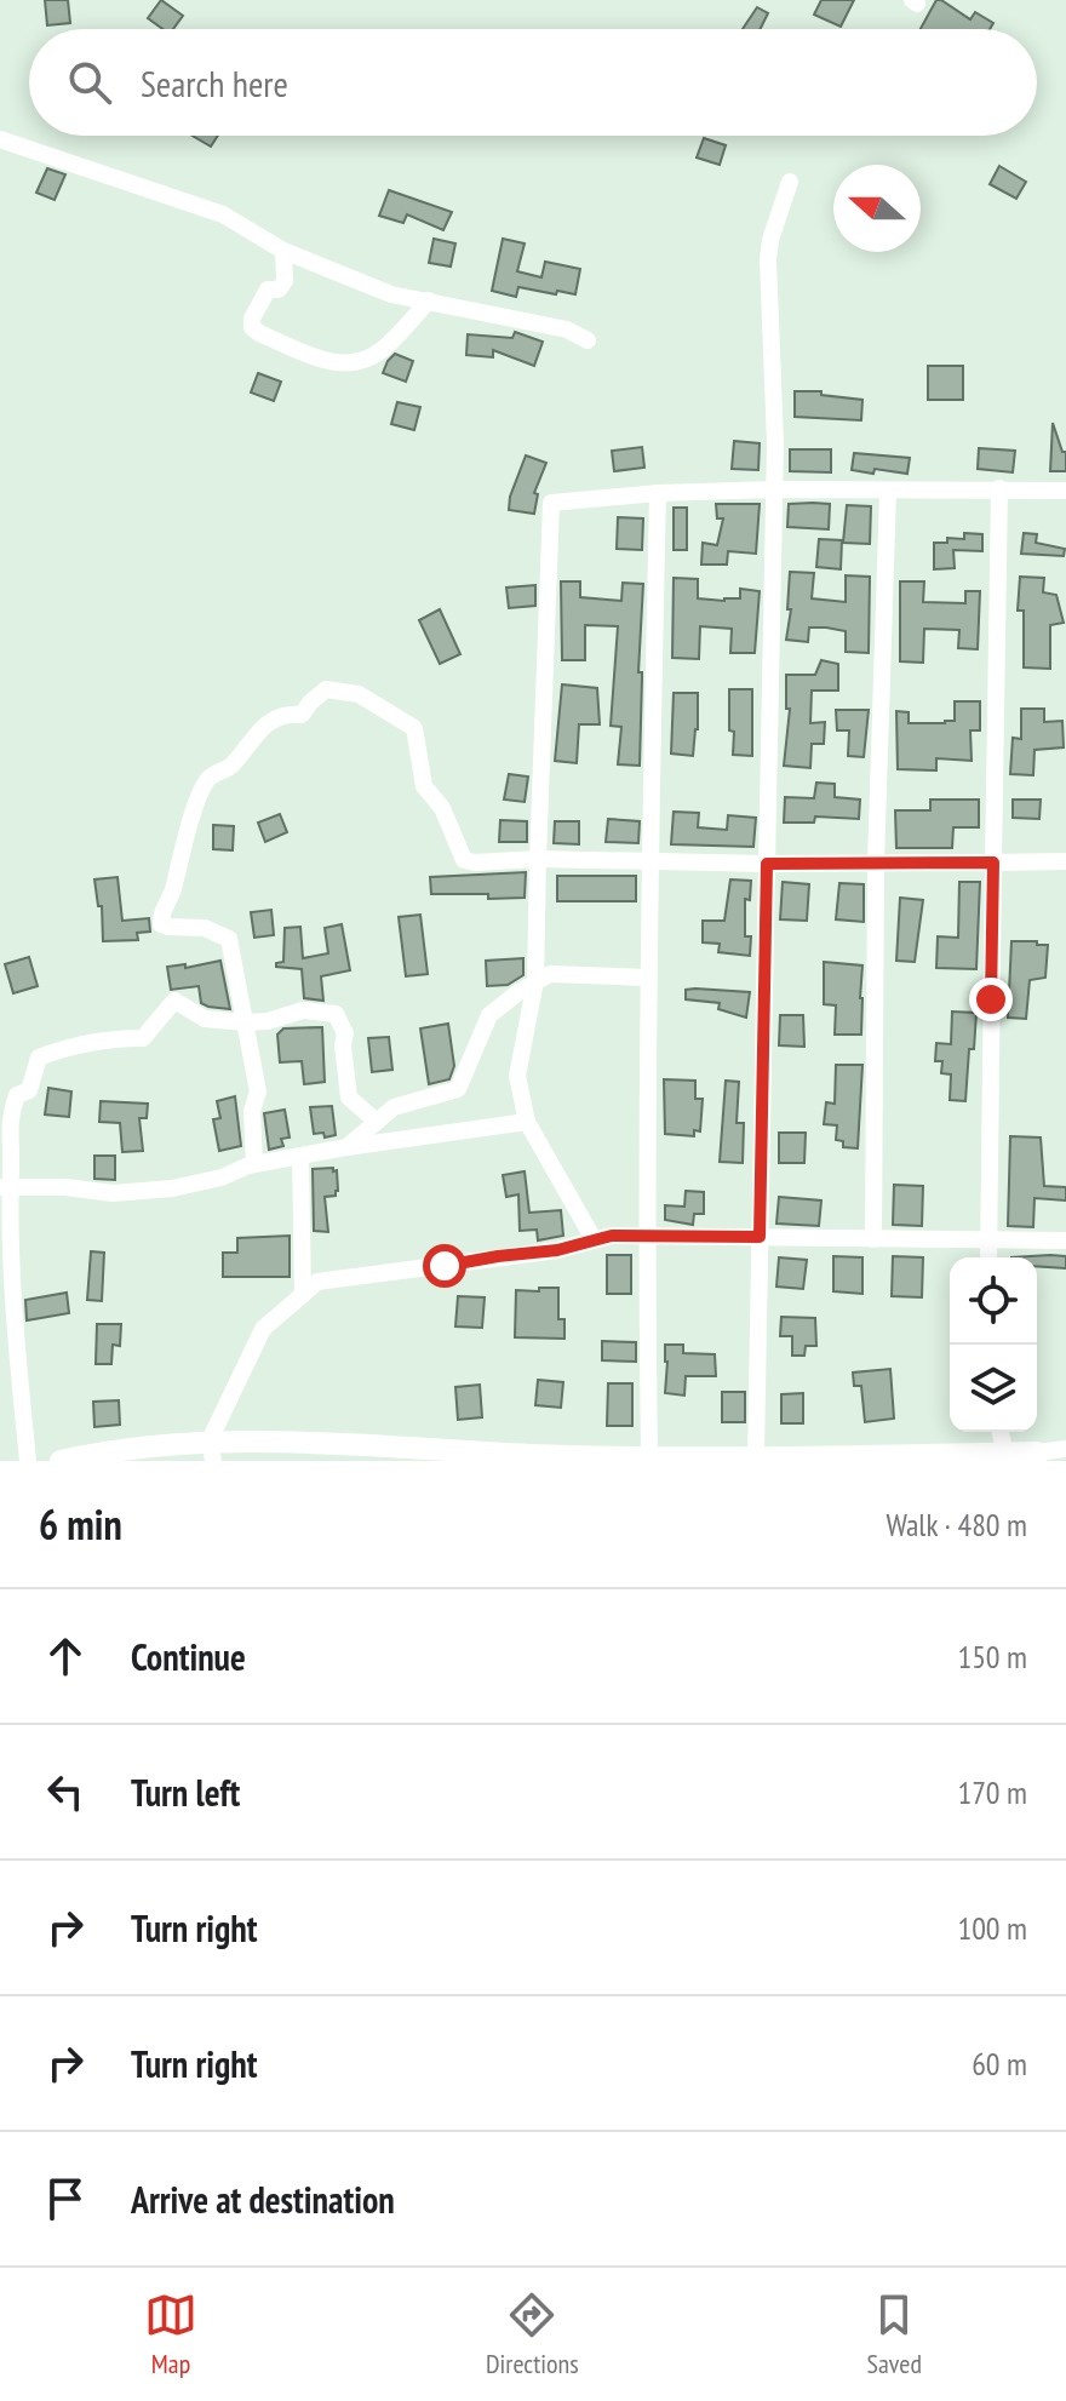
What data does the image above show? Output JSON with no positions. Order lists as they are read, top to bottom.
{
  "north": "left",
  "page": {
    "search": "Search here",
    "heading": ["6 min", "Walk · 480 m"],
    "list": [
      ["Continue", "150 m"],
      ["Turn left", "170 m"],
      ["Turn right", "100 m"],
      ["Turn right", "60 m"],
      "Arrive at destination"
    ],
    "nav": ["Map", "Directions", "Saved"]
  }
}
